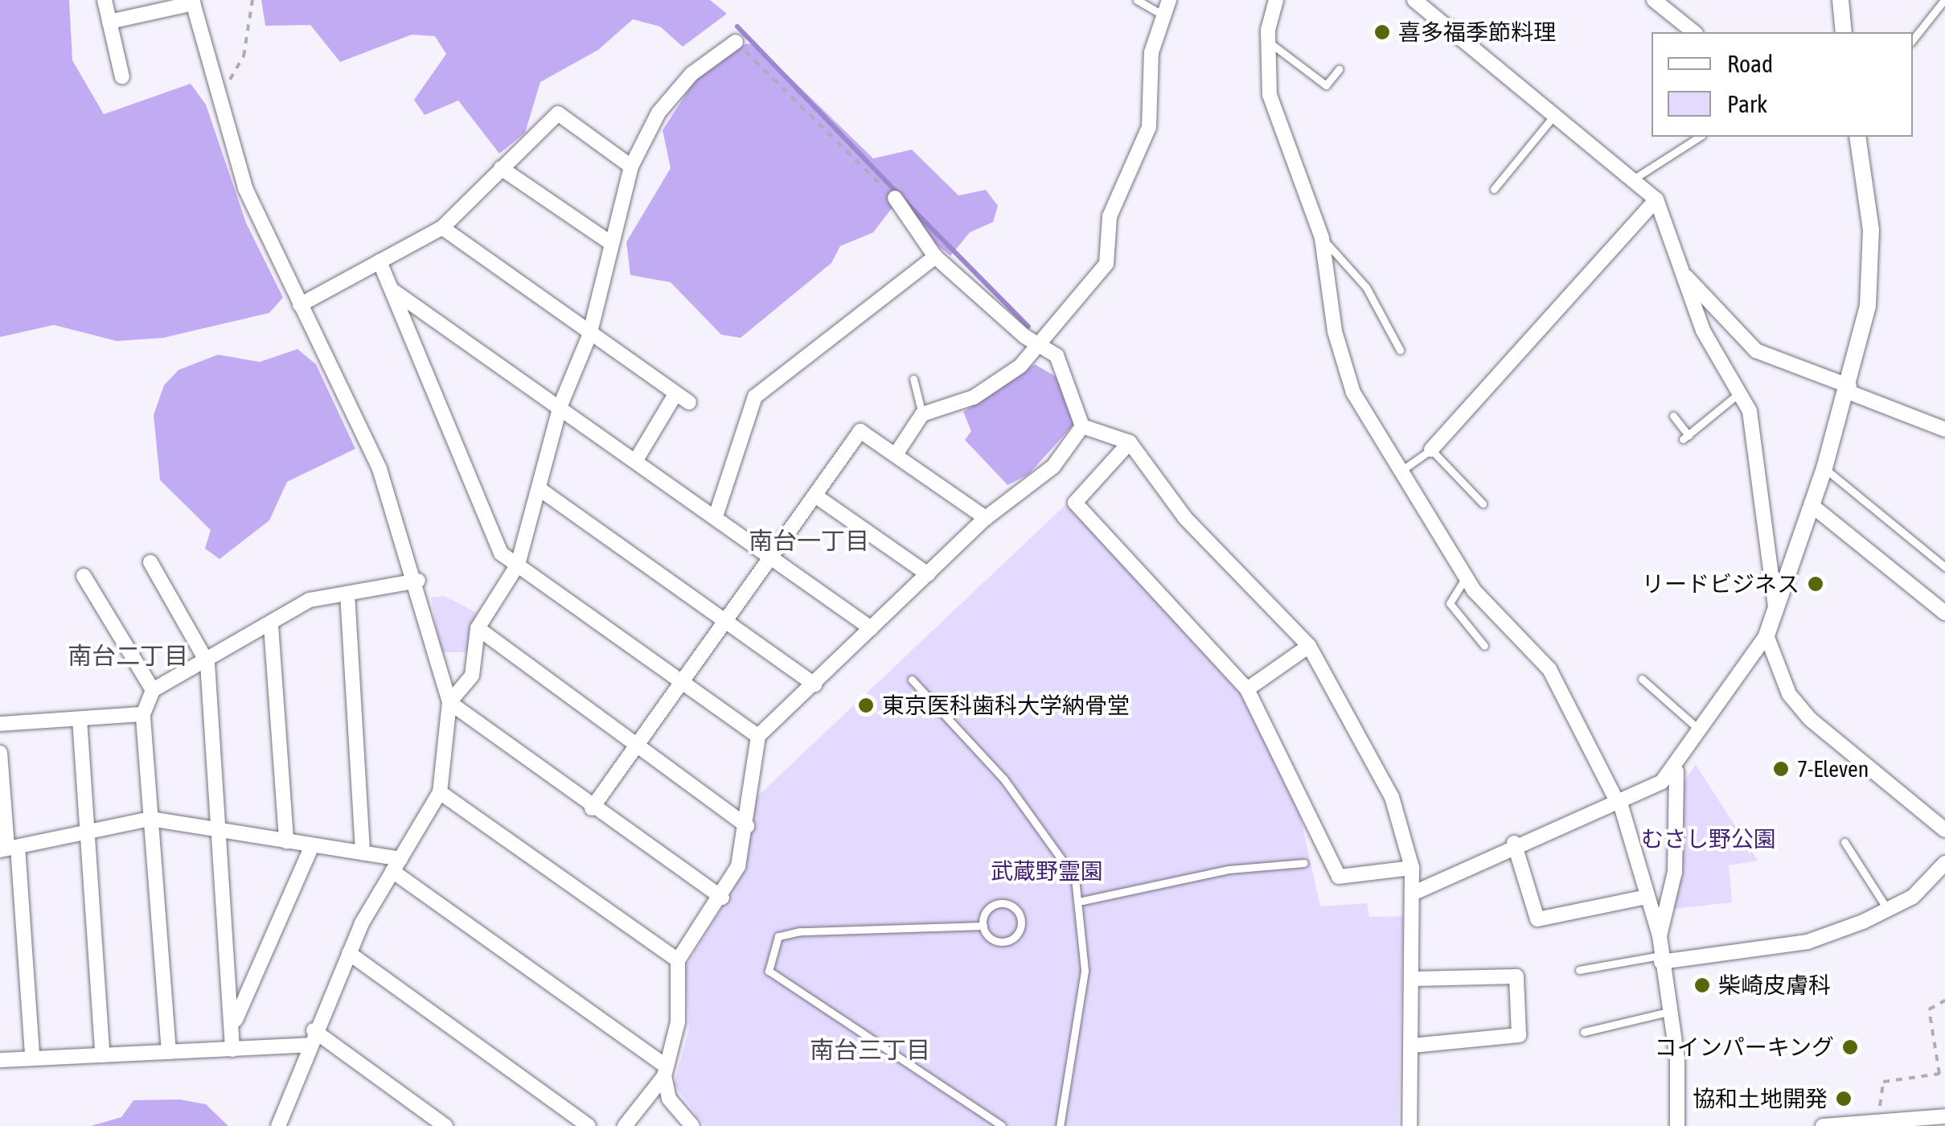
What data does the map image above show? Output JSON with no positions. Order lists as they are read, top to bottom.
{
  "districts": ["南台一丁目", "南台二丁目", "南台三丁目"],
  "parks": ["むさし野公園", "武蔵野霊園"],
  "places": [
    "喜多福季節料理",
    "リードビジネス",
    "東京医科歯科大学納骨堂",
    "7-Eleven",
    "柴崎皮膚科",
    "コインパーキング",
    "協和土地開発"
  ],
  "legend": ["Road", "Park"]
}
